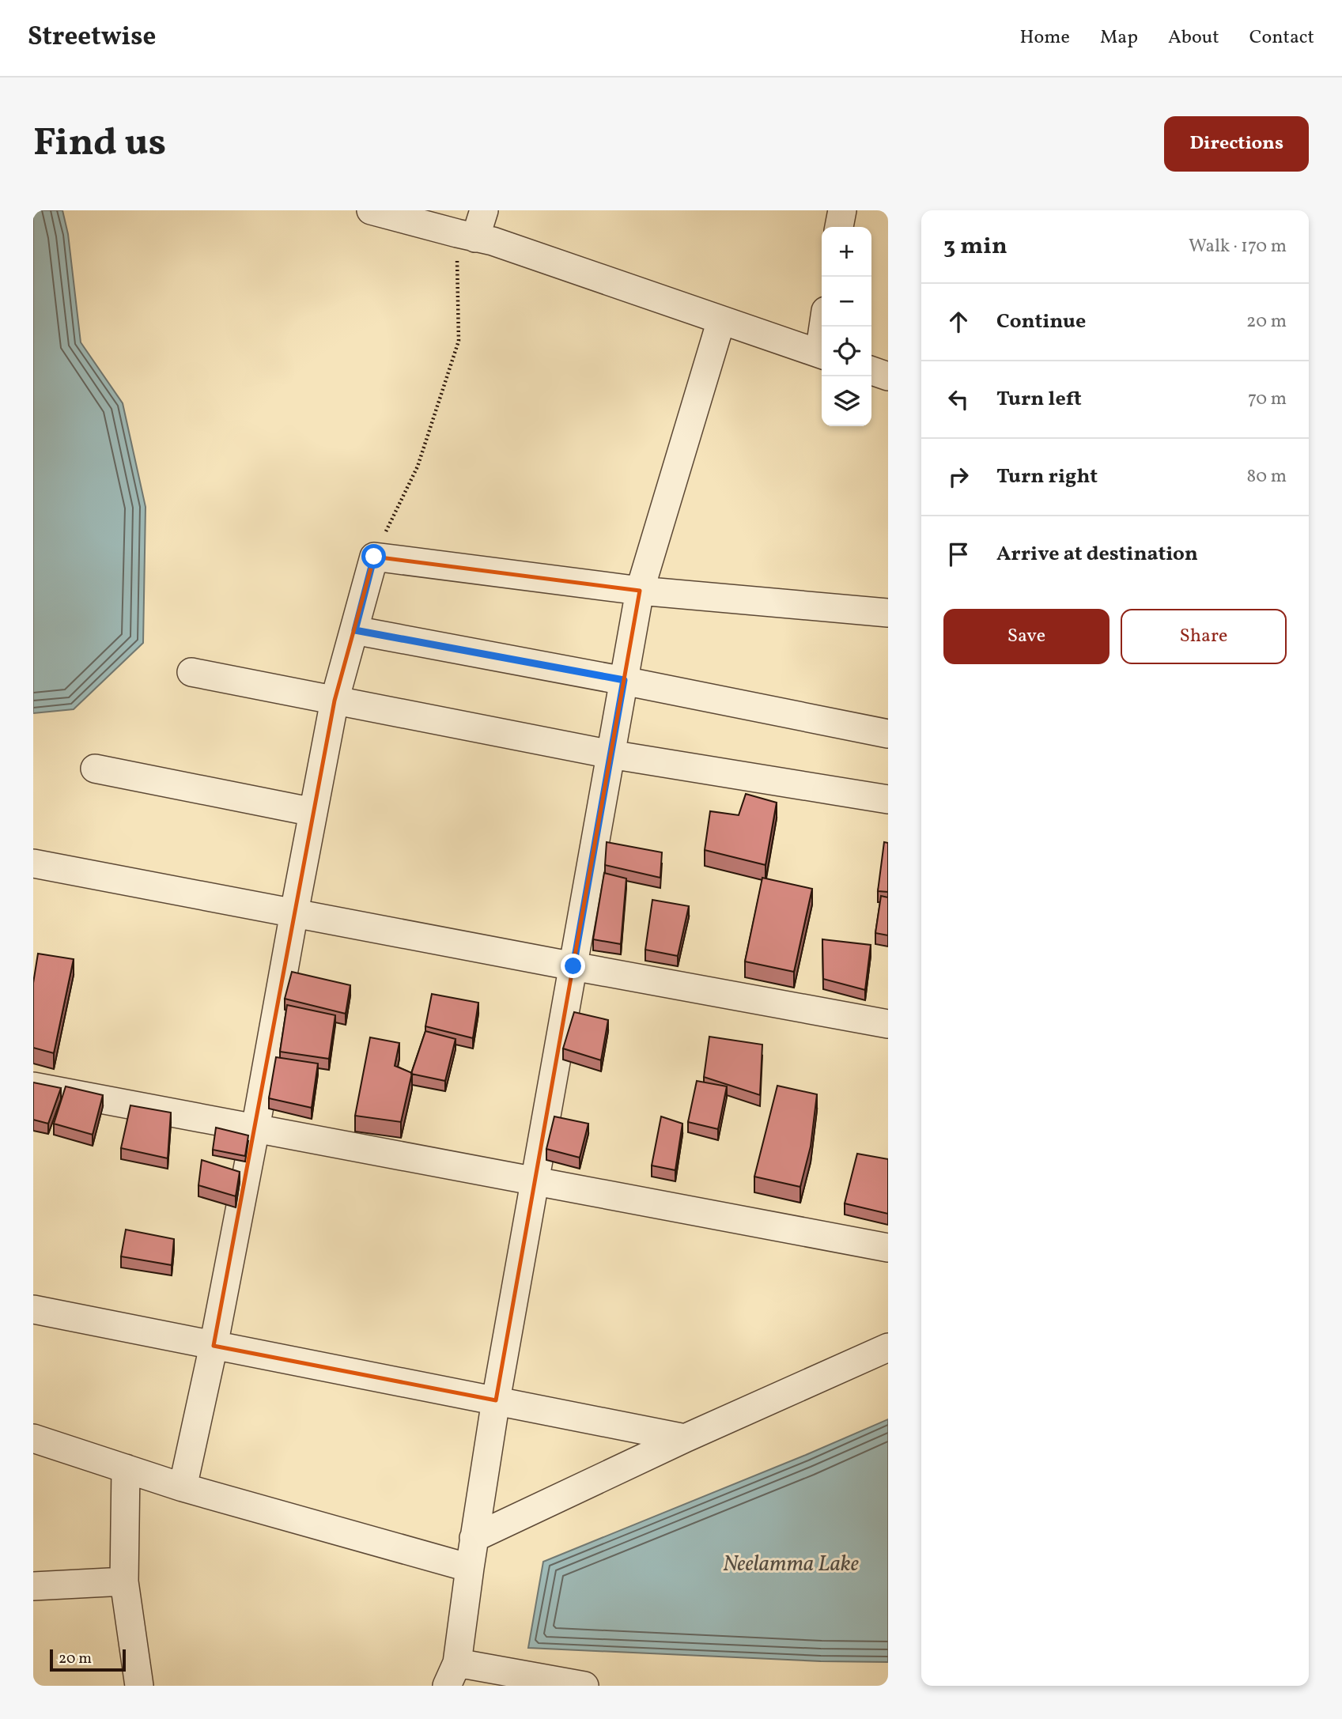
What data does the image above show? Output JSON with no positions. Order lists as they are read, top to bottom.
{
  "water": ["Neelamma Lake"],
  "scale_bar": "20 m",
  "page": {
    "header": "Streetwise",
    "nav": [
      "Home",
      "Map",
      "About",
      "Contact"
    ],
    "buttons": [
      "Directions",
      ["Save", "Share"]
    ],
    "title": "Find us",
    "heading": ["3 min", "Walk · 170 m"],
    "map_buttons": ["+", "−"],
    "list": [
      ["Continue", "20 m"],
      ["Turn left", "70 m"],
      ["Turn right", "80 m"],
      "Arrive at destination"
    ],
    "scale": "20 m"
  }
}
